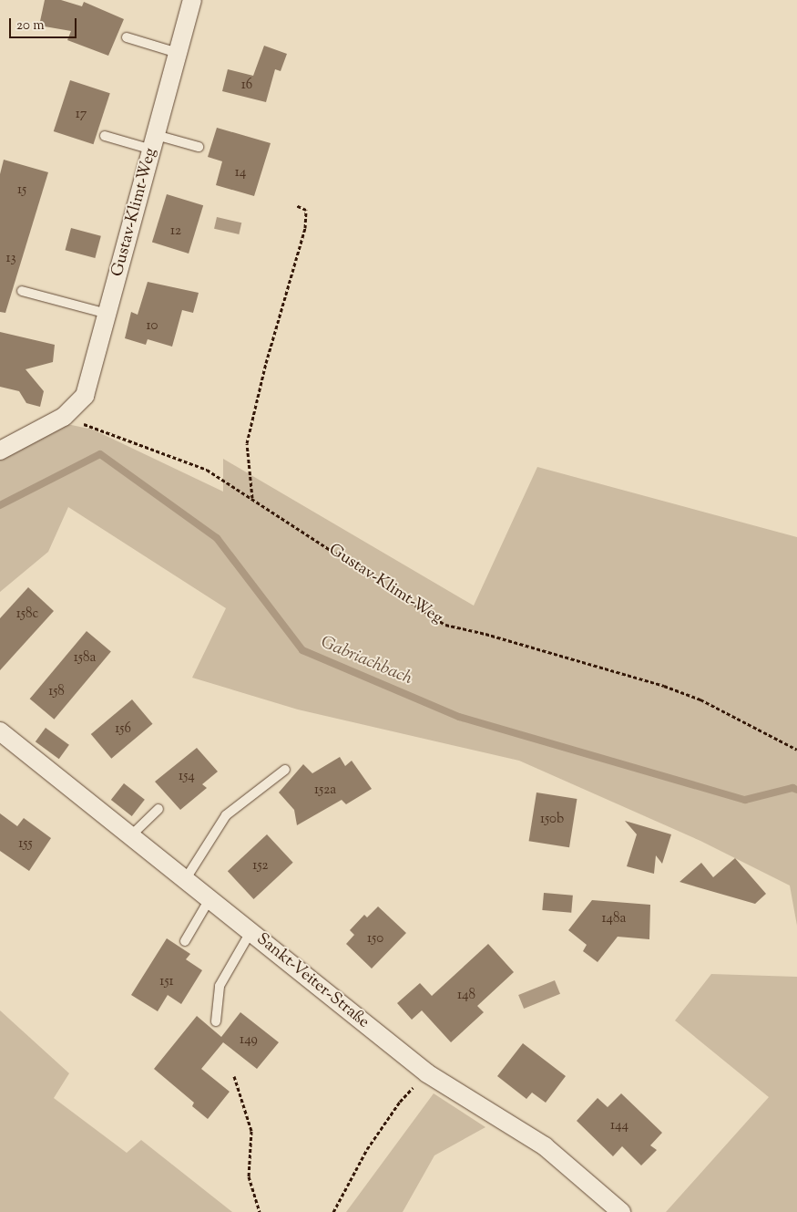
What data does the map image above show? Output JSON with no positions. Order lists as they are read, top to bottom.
{
  "streets": {
    "street": ["Gustav-Klimt-Weg", "Sankt-Veiter-Straße"]
  },
  "water": ["Gabriachbach"],
  "house_numbers": [
    "16",
    "17",
    "14",
    "15",
    "12",
    "13",
    "10",
    "158c",
    "158a",
    "158",
    "156",
    "154",
    "152a",
    "150b",
    "155",
    "152",
    "148a",
    "150",
    "151",
    "148",
    "149",
    "144"
  ],
  "scale_bar": "20 m"
}
